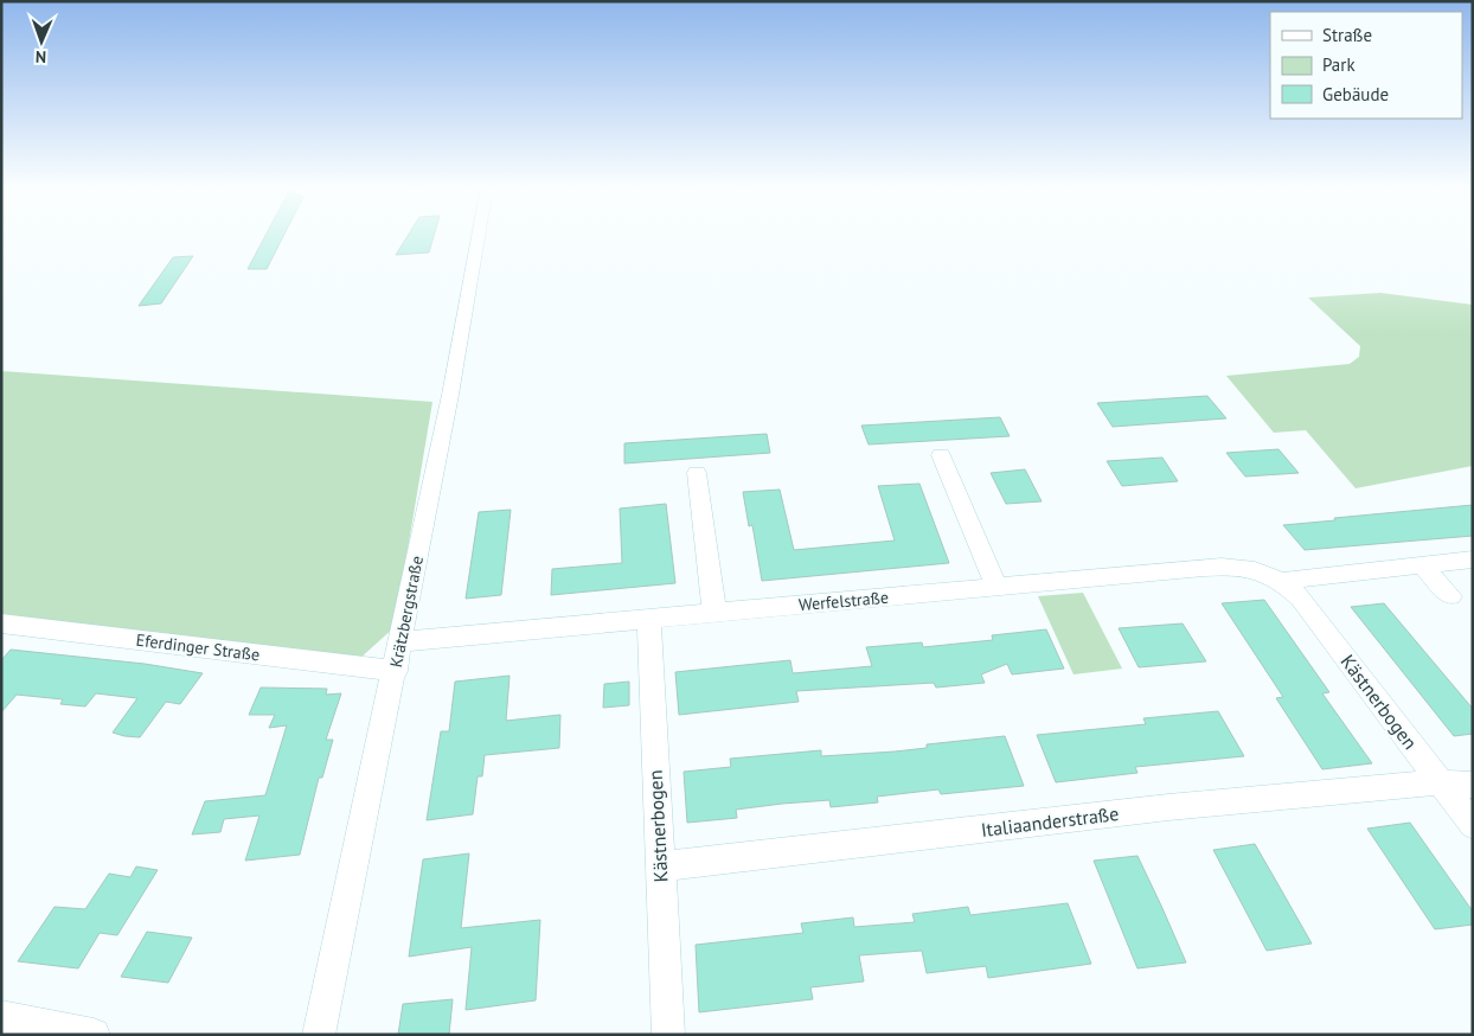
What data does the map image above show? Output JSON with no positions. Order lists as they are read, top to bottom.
{
  "streets": {
    "street": [
      "Werfelstraße",
      "Krätzbergstraße",
      "Eferdinger Straße",
      "Kästnerbogen",
      "Italiaanderstraße"
    ]
  },
  "crossings": [
    ["Werfelstraße", "Krätzbergstraße"],
    ["Werfelstraße", "Kästnerbogen"],
    ["Krätzbergstraße", "Eferdinger Straße"],
    ["Kästnerbogen", "Italiaanderstraße"]
  ],
  "legend": ["Straße", "Park", "Gebäude"],
  "north": "bottom"
}
